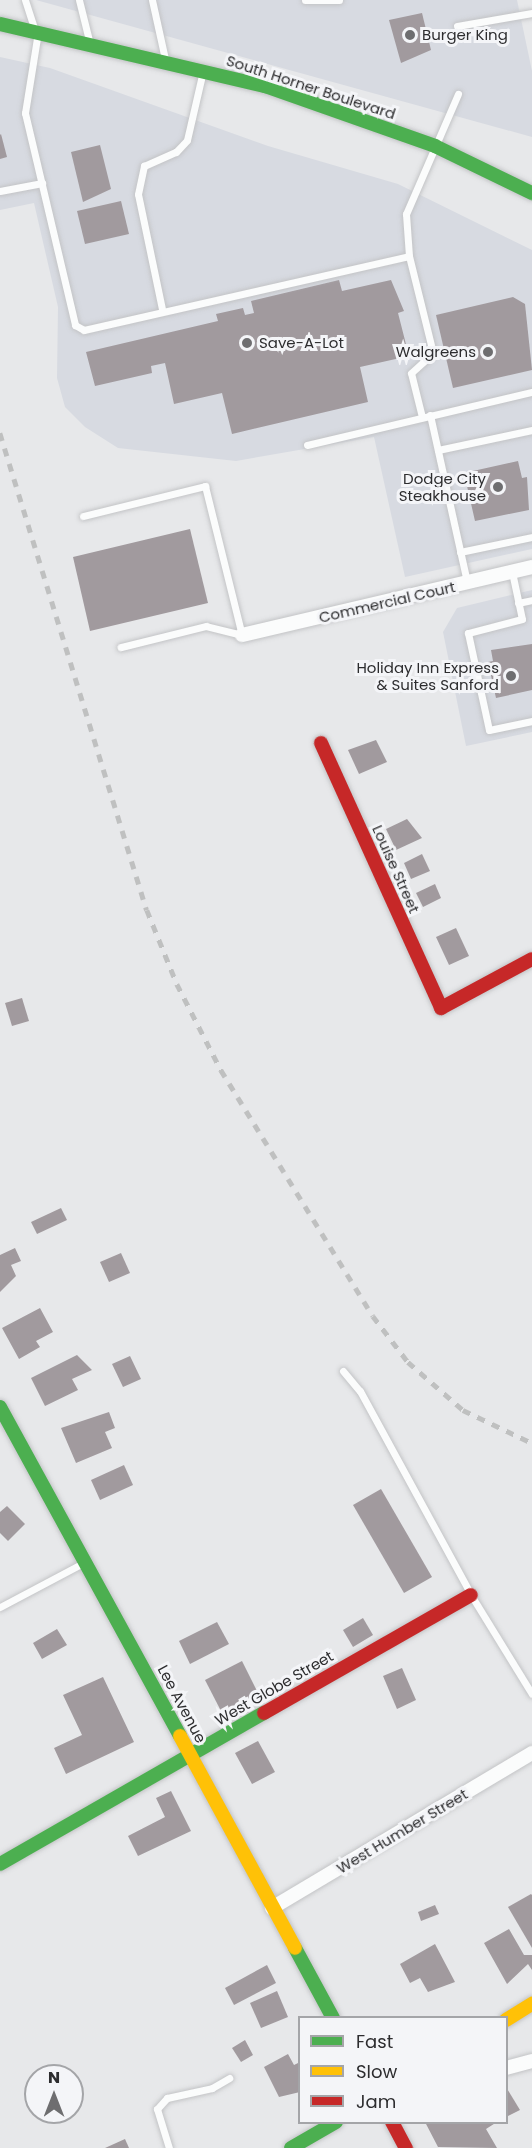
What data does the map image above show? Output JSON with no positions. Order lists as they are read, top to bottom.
{
  "streets": {
    "street": [
      "South Horner Boulevard",
      "Commercial Court",
      "Louise Street",
      "West Globe Street",
      "Lee Avenue",
      "West Humber Street"
    ]
  },
  "crossings": [
    ["West Globe Street", "Lee Avenue"],
    ["Lee Avenue", "West Humber Street"]
  ],
  "places": [
    "Burger King",
    "Save-A-Lot",
    "Walgreens",
    "Dodge City Steakhouse",
    "Holiday Inn Express & Suites Sanford"
  ],
  "legend": ["Fast", "Slow", "Jam"],
  "north": "top"
}
